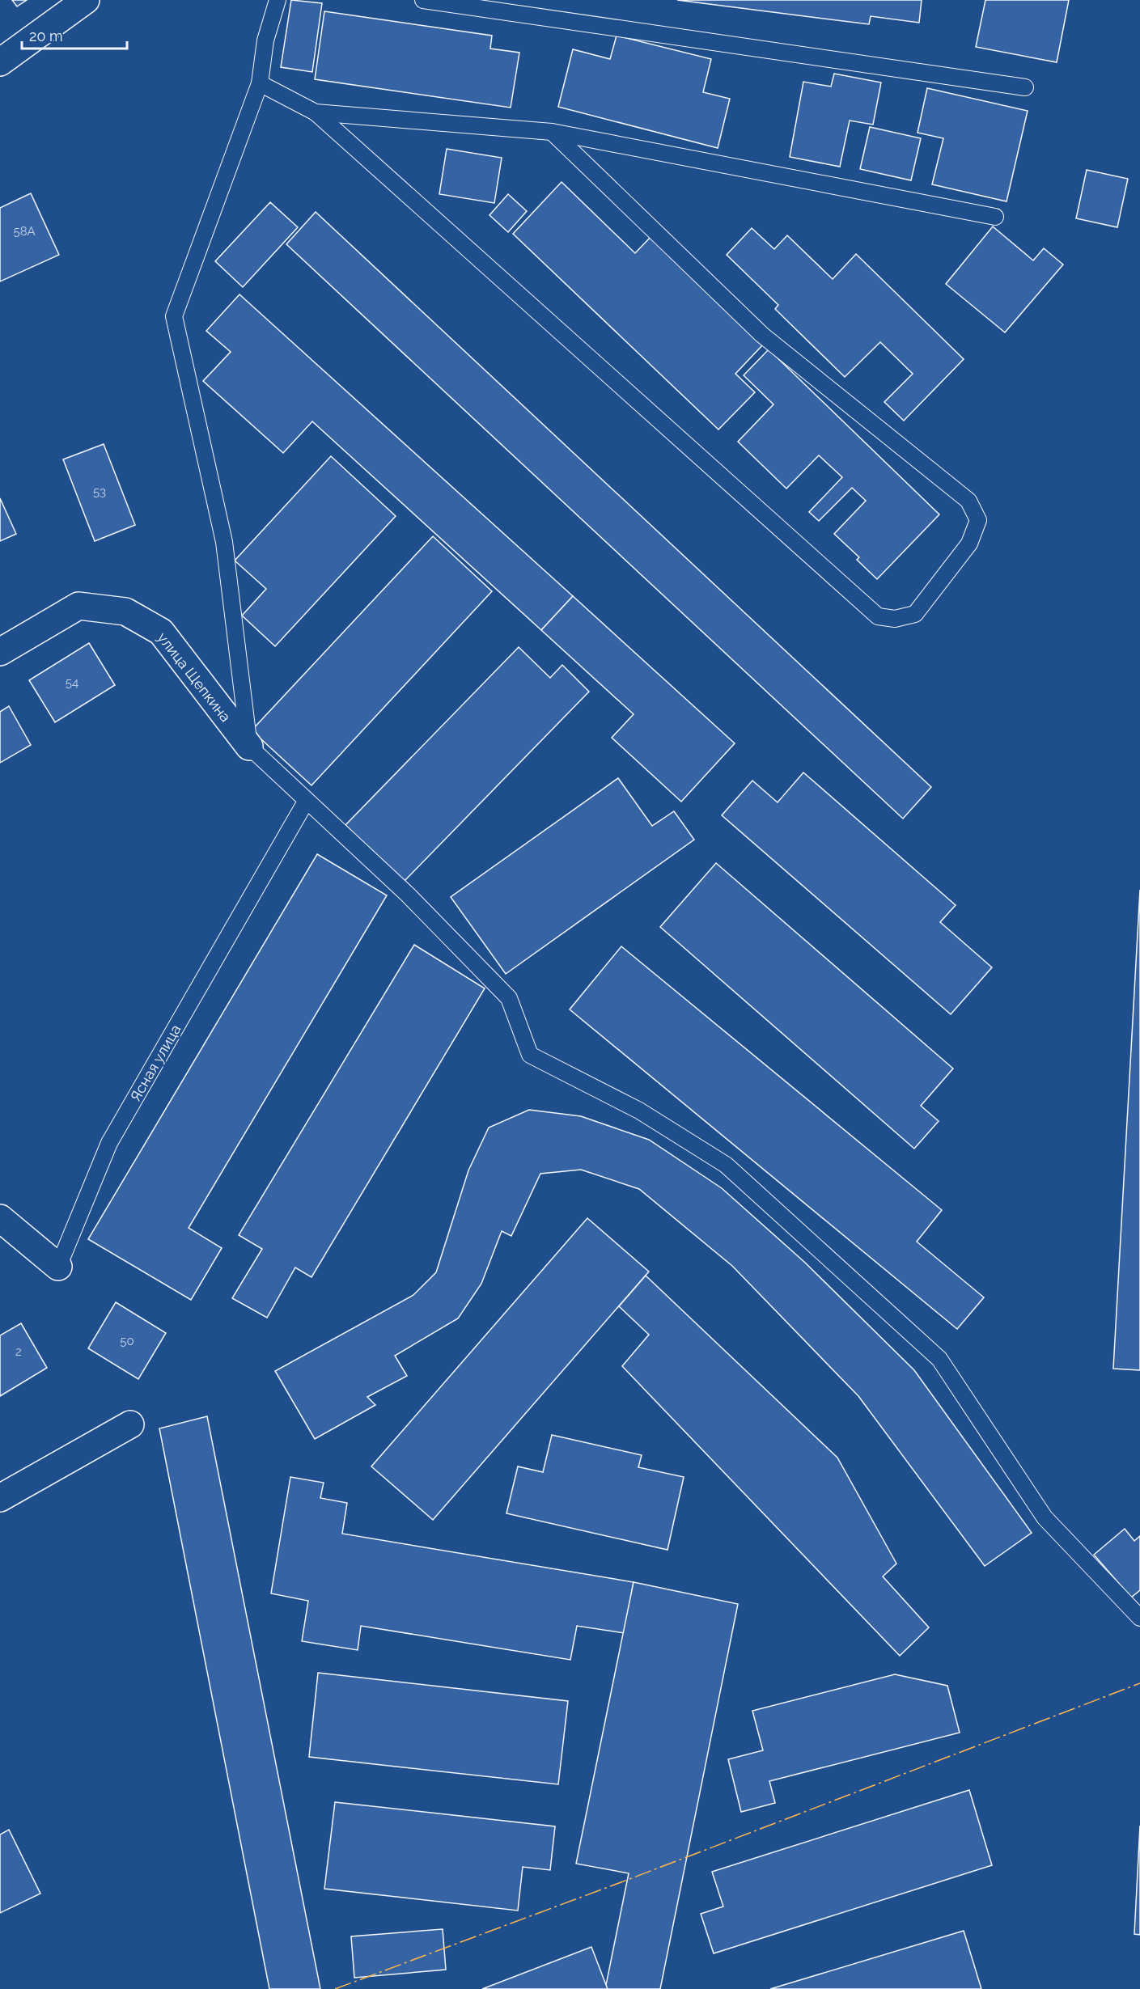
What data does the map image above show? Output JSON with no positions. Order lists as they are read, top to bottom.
{
  "streets": {
    "street": ["улица Щепкина", "Ясная улица"]
  },
  "house_numbers": [
    "58А",
    "53",
    "54",
    "50",
    "2"
  ],
  "scale_bar": "20 m"
}
